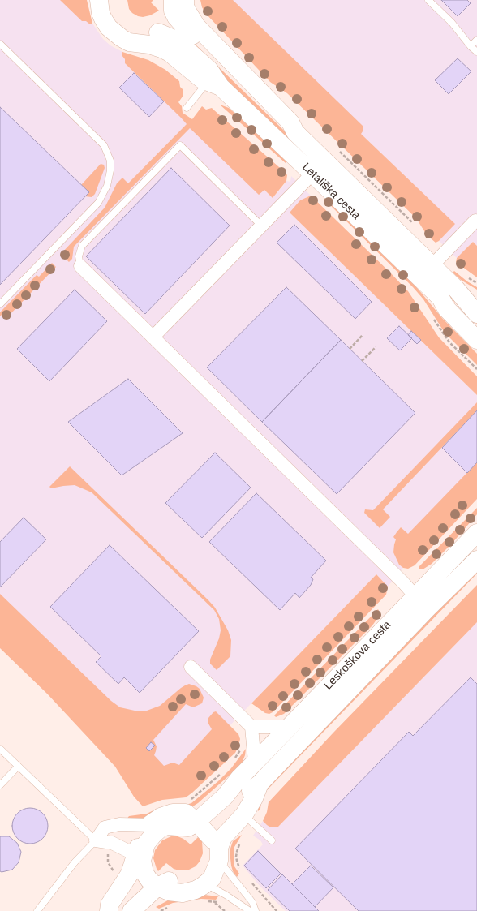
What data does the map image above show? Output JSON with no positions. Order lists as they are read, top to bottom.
{
  "streets": {
    "main road": ["Letališka cesta", "Leskoškova cesta"]
  }
}
